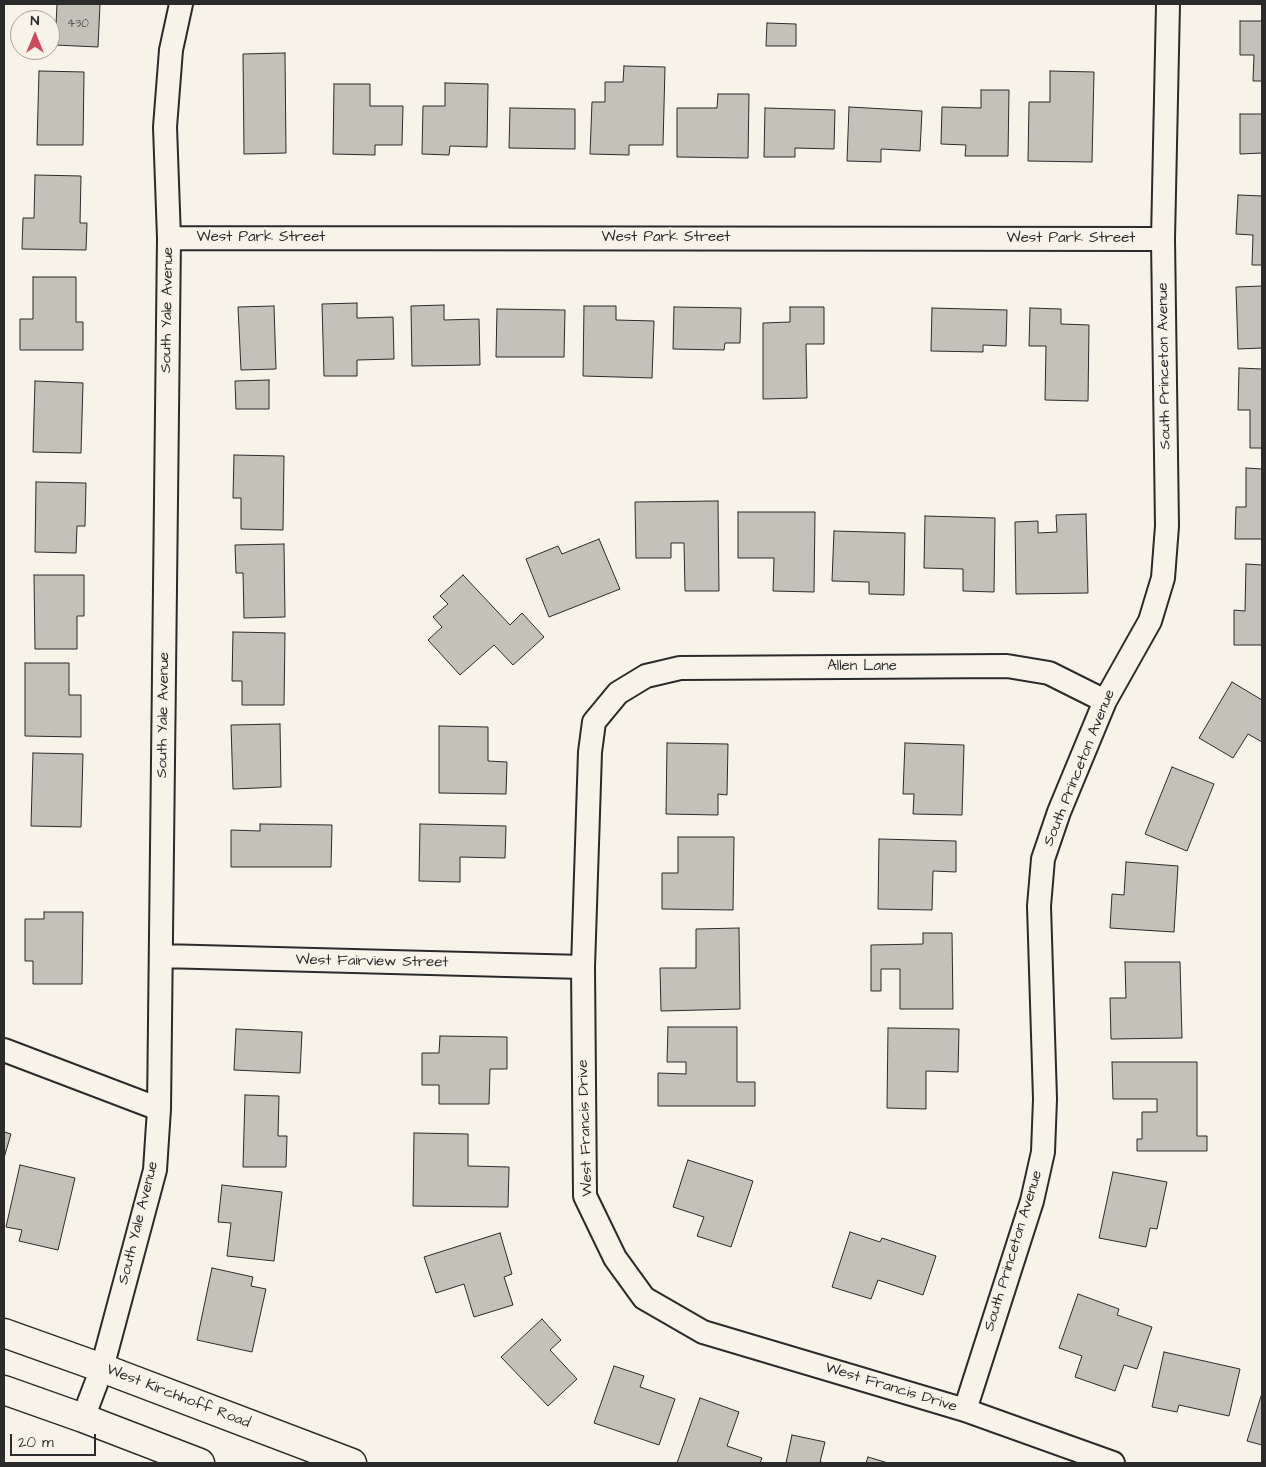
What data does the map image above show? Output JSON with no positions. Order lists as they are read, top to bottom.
{
  "streets": {
    "main road": ["West Kirchhoff Road"],
    "street": [
      "West Park Street",
      "South Yale Avenue",
      "South Princeton Avenue",
      "Allen Lane",
      "West Fairview Street",
      "West Francis Drive"
    ]
  },
  "crossings": [
    ["West Park Street", "South Yale Avenue"],
    ["West Park Street", "South Princeton Avenue"],
    ["South Yale Avenue", "West Fairview Street"],
    ["South Yale Avenue", "West Kirchhoff Road"],
    ["South Princeton Avenue", "Allen Lane"],
    ["South Princeton Avenue", "West Francis Drive"],
    ["Allen Lane", "West Francis Drive"],
    ["West Fairview Street", "West Francis Drive"]
  ],
  "house_numbers": ["430"],
  "scale_bar": "20 m",
  "north": "top"
}
